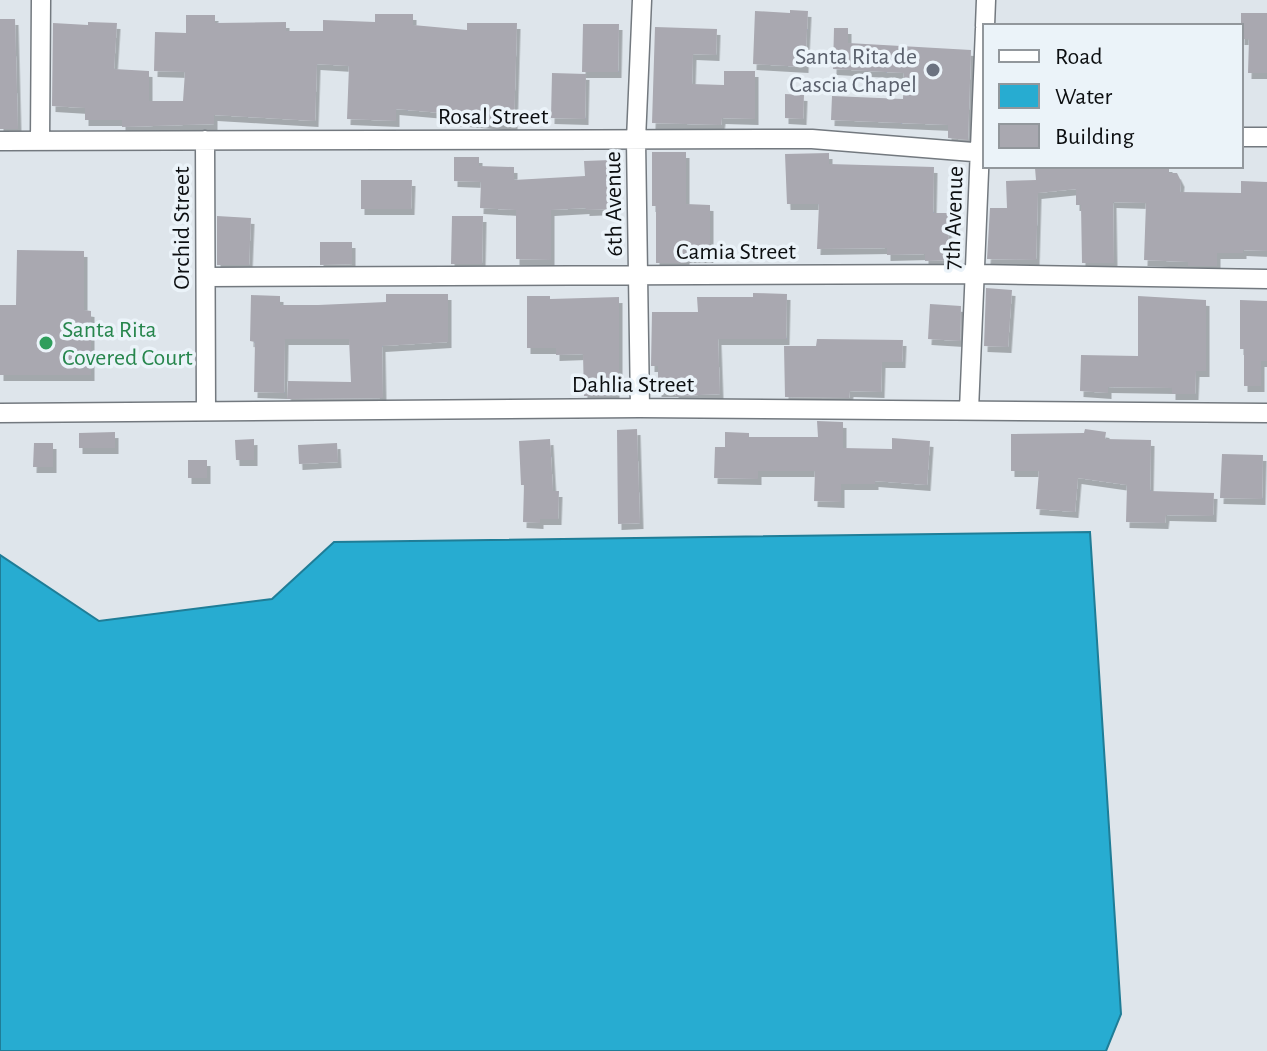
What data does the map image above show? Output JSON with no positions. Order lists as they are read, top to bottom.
{
  "streets": {
    "street": [
      "Rosal Street",
      "6th Avenue",
      "7th Avenue",
      "Orchid Street",
      "Camia Street",
      "Dahlia Street"
    ]
  },
  "crossings": [
    ["Rosal Street", "6th Avenue"],
    ["Rosal Street", "7th Avenue"],
    ["Rosal Street", "Orchid Street"],
    ["6th Avenue", "Camia Street"],
    ["6th Avenue", "Dahlia Street"],
    ["7th Avenue", "Camia Street"],
    ["7th Avenue", "Dahlia Street"],
    ["Orchid Street", "Camia Street"],
    ["Orchid Street", "Dahlia Street"]
  ],
  "places": ["Santa Rita de Cascia Chapel", "Santa Rita Covered Court"],
  "legend": ["Road", "Water", "Building"]
}
